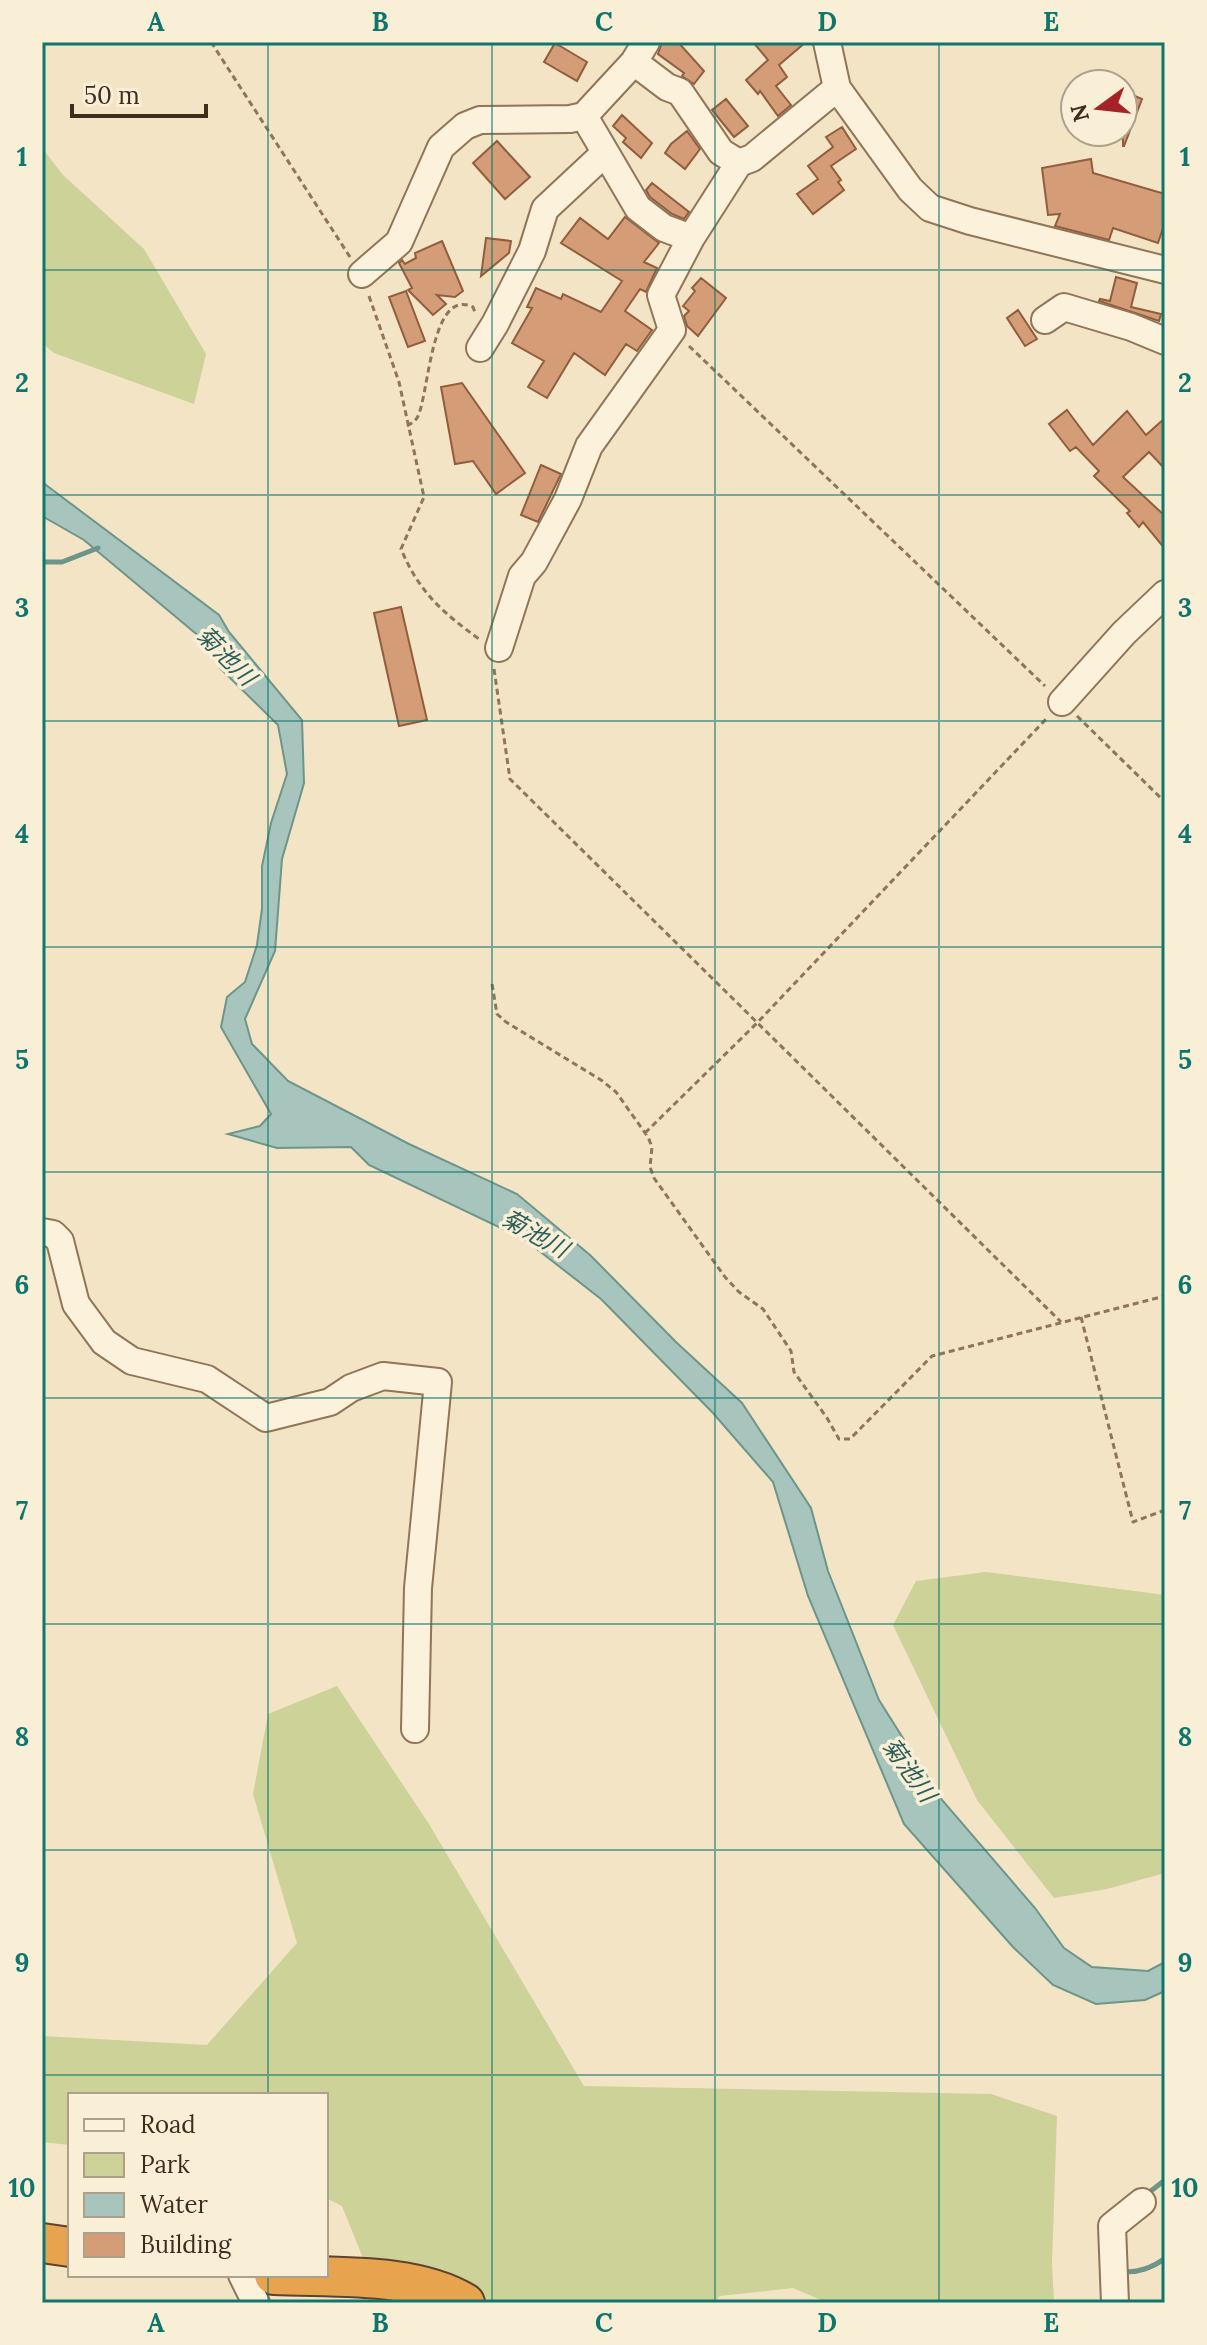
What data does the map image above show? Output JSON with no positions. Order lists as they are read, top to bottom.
{
  "water": ["菊池川"],
  "legend": [
    "Road",
    "Park",
    "Water",
    "Building"
  ],
  "scale_bar": "50 m",
  "north": "left",
  "grid": {
    "columns": [
      "A",
      "B",
      "C",
      "D",
      "E"
    ],
    "rows": [
      "1",
      "2",
      "3",
      "4",
      "5",
      "6",
      "7",
      "8",
      "9",
      "10"
    ]
  }
}
